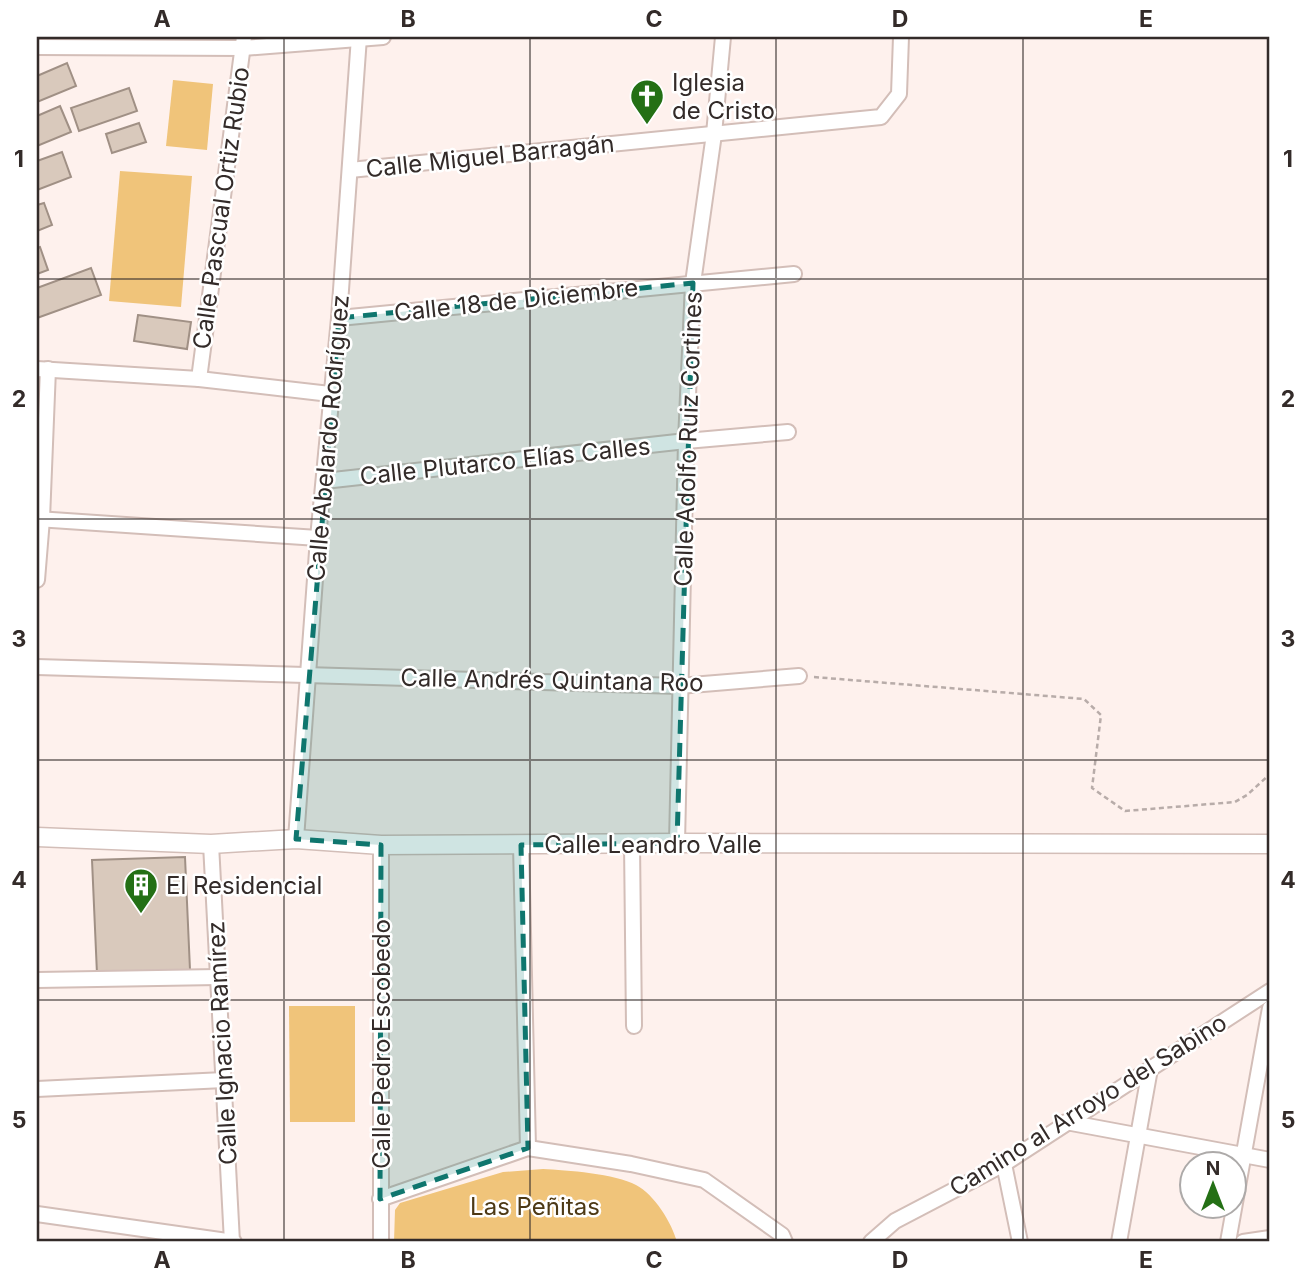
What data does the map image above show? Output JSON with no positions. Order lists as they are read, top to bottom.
{
  "streets": {
    "street": [
      "Calle Miguel Barragán",
      "Calle Pascual Ortiz Rubio",
      "Calle 18 de Diciembre",
      "Calle Abelardo Rodríguez",
      "Calle Adolfo Ruiz Cortines",
      "Calle Plutarco Elías Calles",
      "Calle Andrés Quintana Roo",
      "Calle Leandro Valle",
      "Calle Ignacio Ramírez",
      "Calle Pedro Escobedo",
      "Camino al Arroyo del Sabino"
    ]
  },
  "crossings": [
    ["Calle Miguel Barragán", "Calle Abelardo Rodríguez"],
    ["Calle Miguel Barragán", "Calle Adolfo Ruiz Cortines"],
    ["Calle 18 de Diciembre", "Calle Abelardo Rodríguez"],
    ["Calle 18 de Diciembre", "Calle Adolfo Ruiz Cortines"],
    ["Calle Abelardo Rodríguez", "Calle Plutarco Elías Calles"],
    ["Calle Abelardo Rodríguez", "Calle Andrés Quintana Roo"],
    ["Calle Abelardo Rodríguez", "Calle Leandro Valle"],
    ["Calle Adolfo Ruiz Cortines", "Calle Plutarco Elías Calles"],
    ["Calle Adolfo Ruiz Cortines", "Calle Andrés Quintana Roo"],
    ["Calle Adolfo Ruiz Cortines", "Calle Leandro Valle"],
    ["Calle Leandro Valle", "Calle Ignacio Ramírez"],
    ["Calle Leandro Valle", "Calle Pedro Escobedo"]
  ],
  "parks": ["Las Peñitas"],
  "places": {
    "church": ["Iglesia de Cristo"],
    "building": ["El Residencial"]
  },
  "north": "top",
  "grid": {
    "columns": [
      "A",
      "B",
      "C",
      "D",
      "E"
    ],
    "rows": [
      "1",
      "2",
      "3",
      "4",
      "5"
    ]
  }
}
